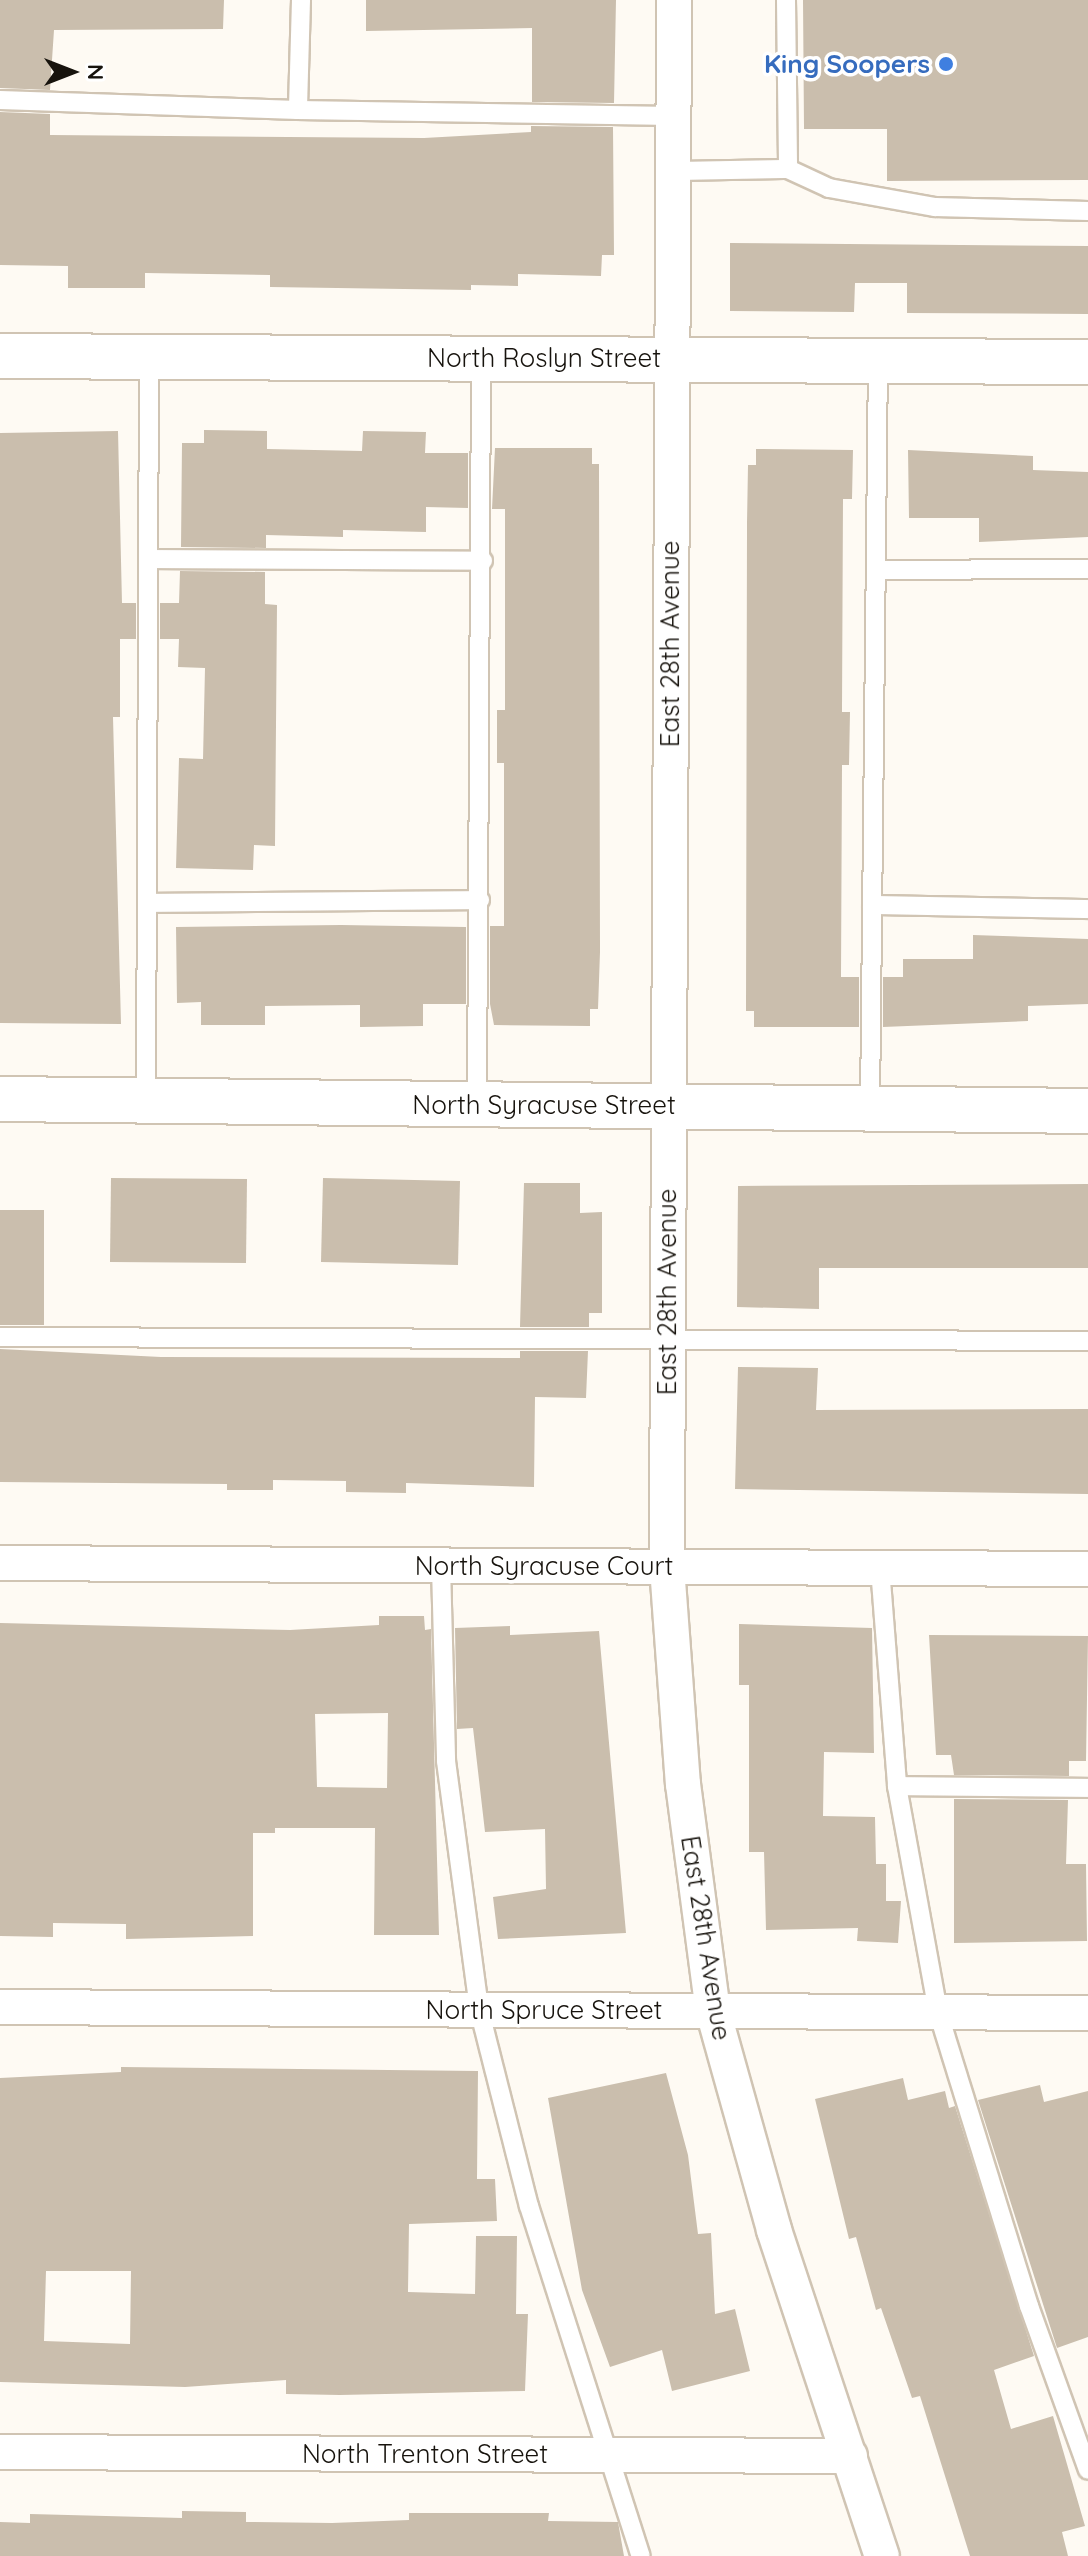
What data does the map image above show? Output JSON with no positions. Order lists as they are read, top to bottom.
{
  "streets": {
    "street": [
      "North Roslyn Street",
      "East 28th Avenue",
      "North Syracuse Street",
      "North Syracuse Court",
      "North Spruce Street",
      "North Trenton Street"
    ]
  },
  "crossings": [
    ["North Roslyn Street", "East 28th Avenue"],
    ["East 28th Avenue", "North Syracuse Street"],
    ["East 28th Avenue", "North Syracuse Court"],
    ["East 28th Avenue", "North Spruce Street"],
    ["East 28th Avenue", "North Trenton Street"]
  ],
  "places": ["King Soopers"],
  "north": "right"
}
